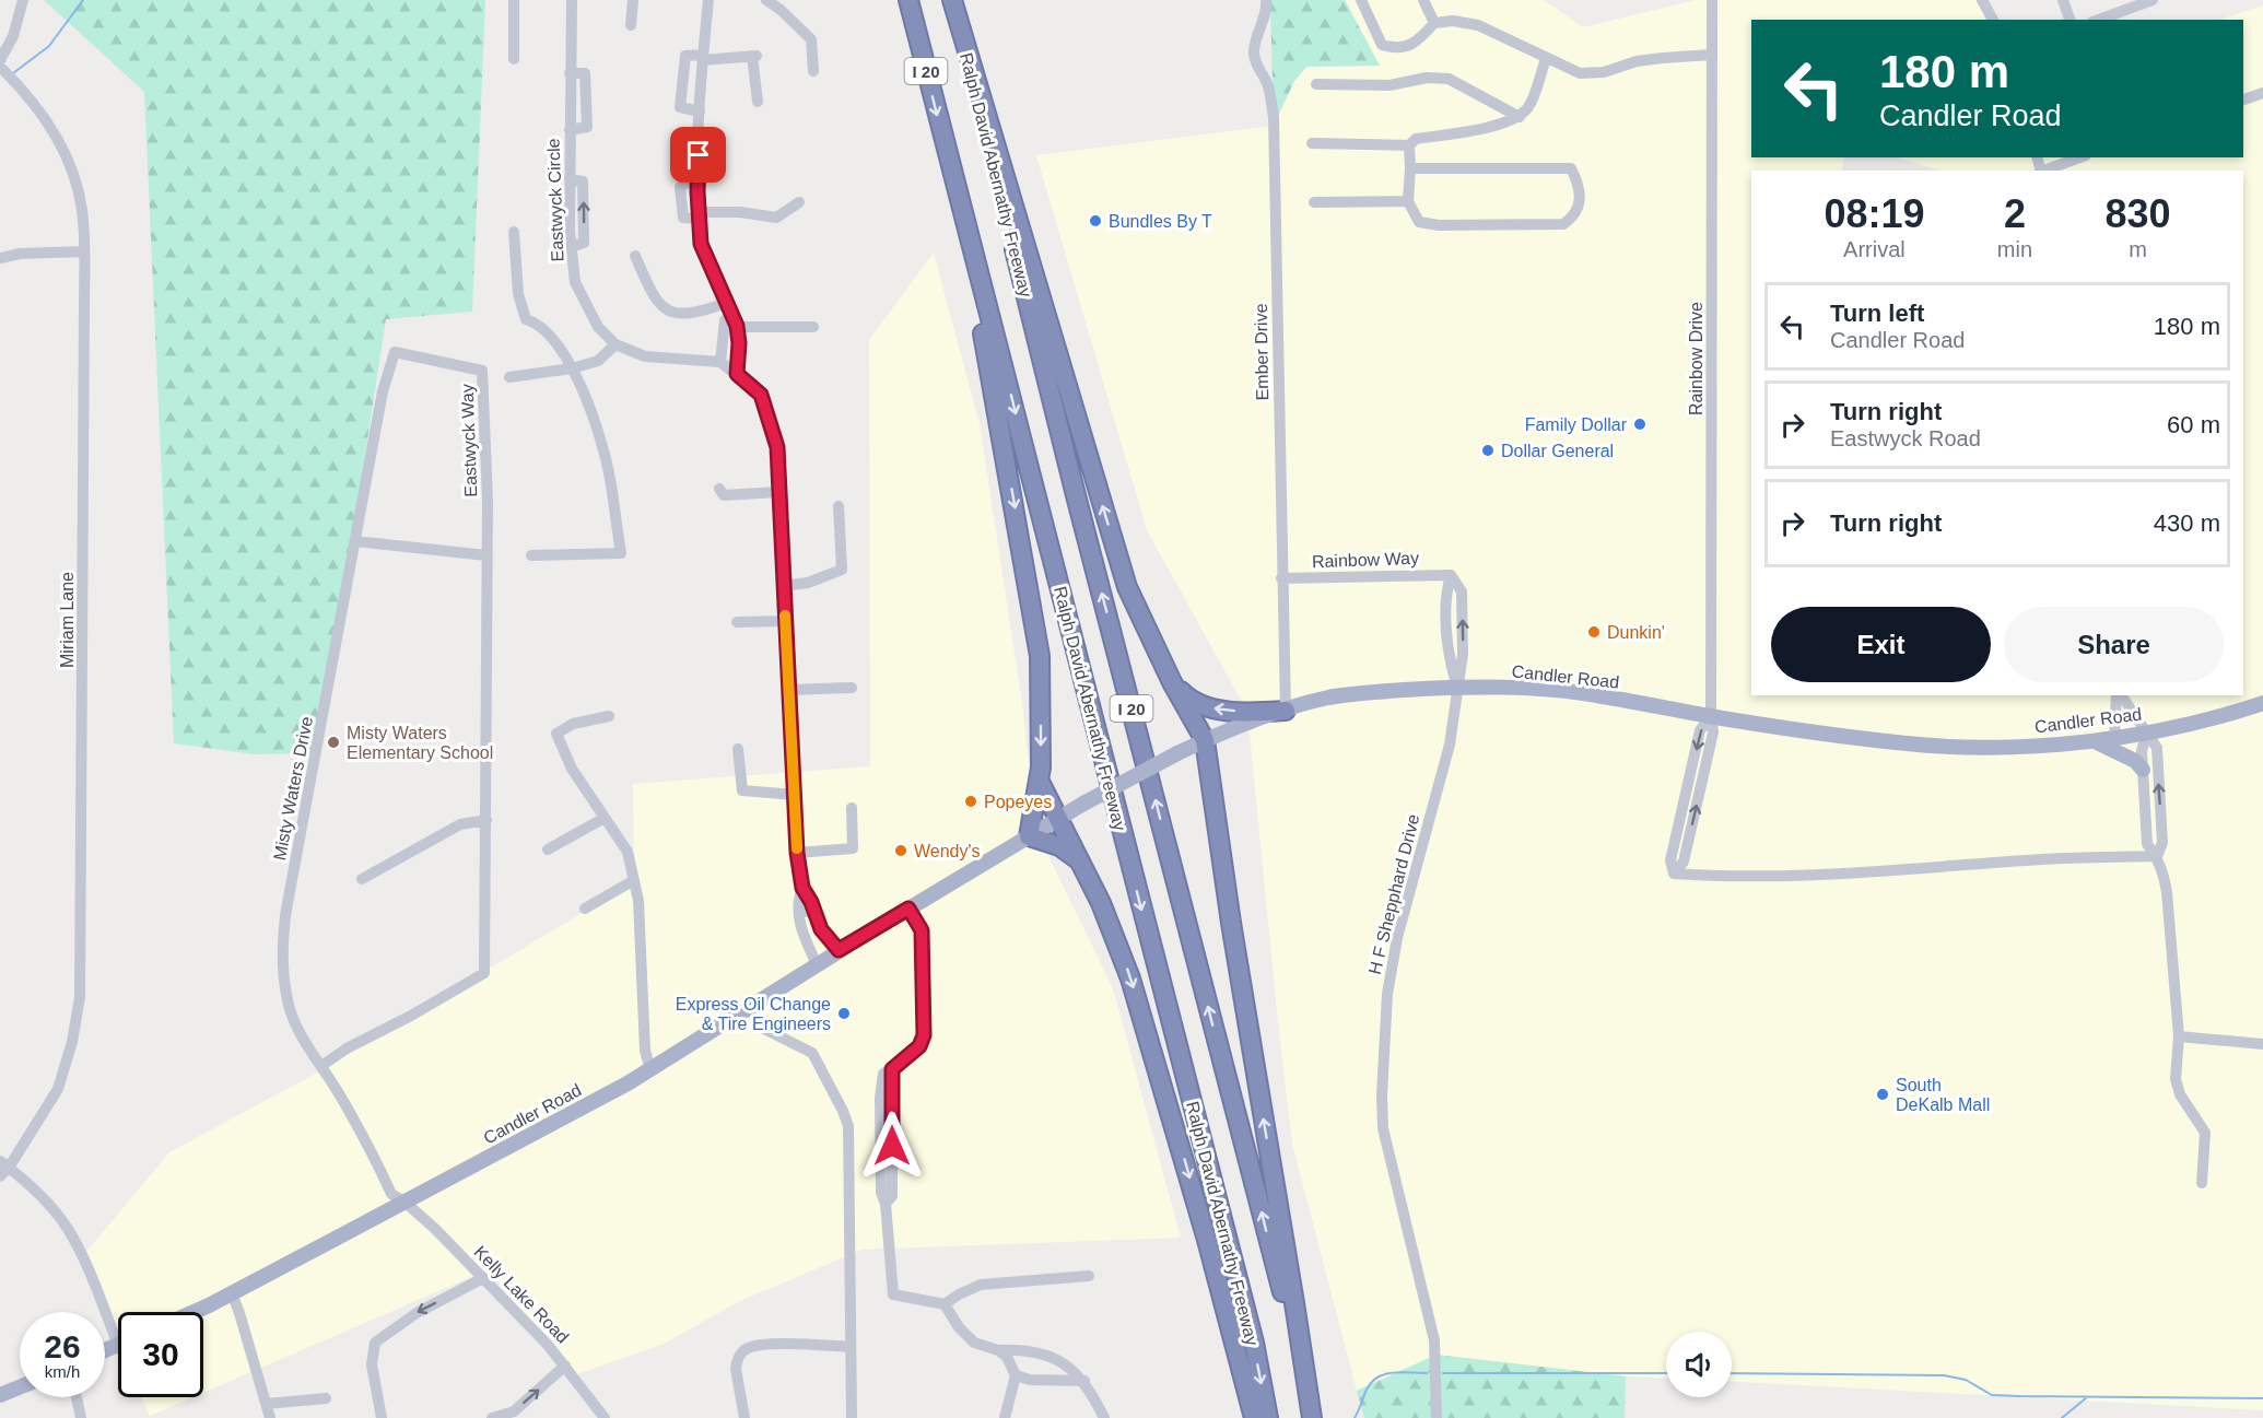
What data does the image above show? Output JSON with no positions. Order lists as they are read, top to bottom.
{
  "streets": {
    "highway": ["I 20", "Ralph David Abernathy Freeway"],
    "main road": ["Candler Road"],
    "street": [
      "Eastwyck Circle",
      "Ember Drive",
      "Rainbow Drive",
      "Eastwyck Way",
      "Rainbow Way",
      "Miriam Lane",
      "Misty Waters Drive",
      "H F Shepphard Drive",
      "Kelly Lake Road"
    ]
  },
  "crossings": [
    ["Ember Drive", "Rainbow Way"],
    ["Ember Drive", "Candler Road"],
    ["Rainbow Drive", "Candler Road"],
    ["Eastwyck Way", "Misty Waters Drive"],
    ["Rainbow Way", "Candler Road"],
    ["Rainbow Way", "H F Shepphard Drive"],
    ["Candler Road", "Misty Waters Drive"],
    ["Candler Road", "H F Shepphard Drive"],
    ["Candler Road", "Kelly Lake Road"],
    ["Misty Waters Drive", "Kelly Lake Road"]
  ],
  "places": [
    "Bundles By T",
    "Family Dollar",
    "Dollar General",
    "Dunkin'",
    "Misty Waters Elementary School",
    "Popeyes",
    "Wendy's",
    "Express Oil Change & Tire Engineers",
    "South DeKalb Mall"
  ],
  "page": {
    "turn": ["180 m", "Candler Road"],
    "eta": [
      "08:19",
      "Arrival",
      "2",
      "min",
      "830",
      "m"
    ],
    "list": [
      {
        "name": "Turn left",
        "note": "Candler Road",
        "value": "180 m"
      },
      {
        "name": "Turn right",
        "note": "Eastwyck Road",
        "value": "60 m"
      },
      {
        "name": "Turn right",
        "value": "430 m"
      }
    ],
    "buttons": ["Exit", "Share"],
    "speed": "26 km/h",
    "limit": "30"
  }
}
